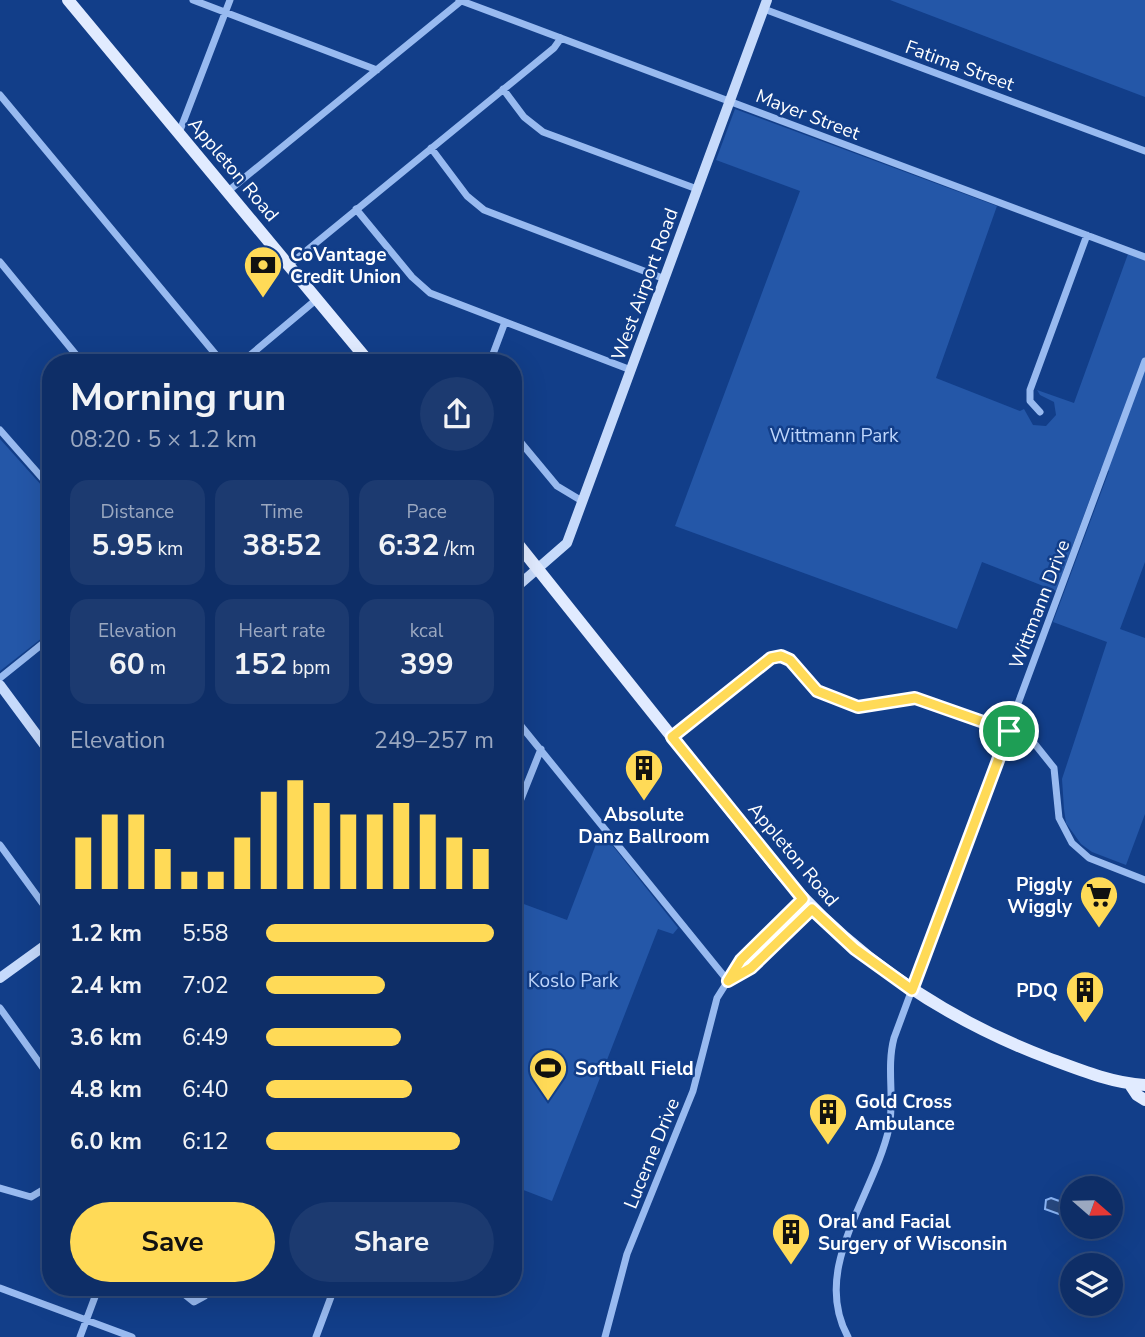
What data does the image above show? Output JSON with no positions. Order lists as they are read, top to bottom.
{
  "streets": {
    "main road": ["Appleton Road"],
    "street": [
      "Fatima Street",
      "Mayer Street",
      "West Airport Road",
      "Wittmann Drive",
      "Lucerne Drive"
    ]
  },
  "crossings": [
    ["Fatima Street", "West Airport Road"],
    ["Mayer Street", "West Airport Road"],
    ["Appleton Road", "West Airport Road"],
    ["Appleton Road", "Wittmann Drive"],
    ["Appleton Road", "Lucerne Drive"]
  ],
  "parks": ["Wittmann Park", "Koslo Park"],
  "places": {
    "bank": ["CoVantage Credit Union"],
    "building": [
      "Absolute Danz Ballroom",
      "PDQ",
      "Gold Cross Ambulance",
      "Oral and Facial Surgery of Wisconsin"
    ],
    "supermarket": ["Piggly Wiggly"],
    "sports": ["Softball Field"]
  },
  "north": "right",
  "page": {
    "heading": ["Morning run", "08:20 · 5 × 1.2 km"],
    "stats": [
      ["Distance", "5.95 km"],
      ["Time", "38:52"],
      ["Pace", "6:32 /km"],
      ["Elevation", "60 m"],
      ["Heart rate", "152 bpm"],
      ["kcal", "399"]
    ],
    "chart": ["Elevation", "249–257 m"],
    "list": [
      {
        "name": "1.2 km",
        "note": "5:58"
      },
      {
        "name": "2.4 km",
        "note": "7:02"
      },
      {
        "name": "3.6 km",
        "note": "6:49"
      },
      {
        "name": "4.8 km",
        "note": "6:40"
      },
      {
        "name": "6.0 km",
        "note": "6:12"
      }
    ],
    "buttons": ["Save", "Share"]
  }
}
